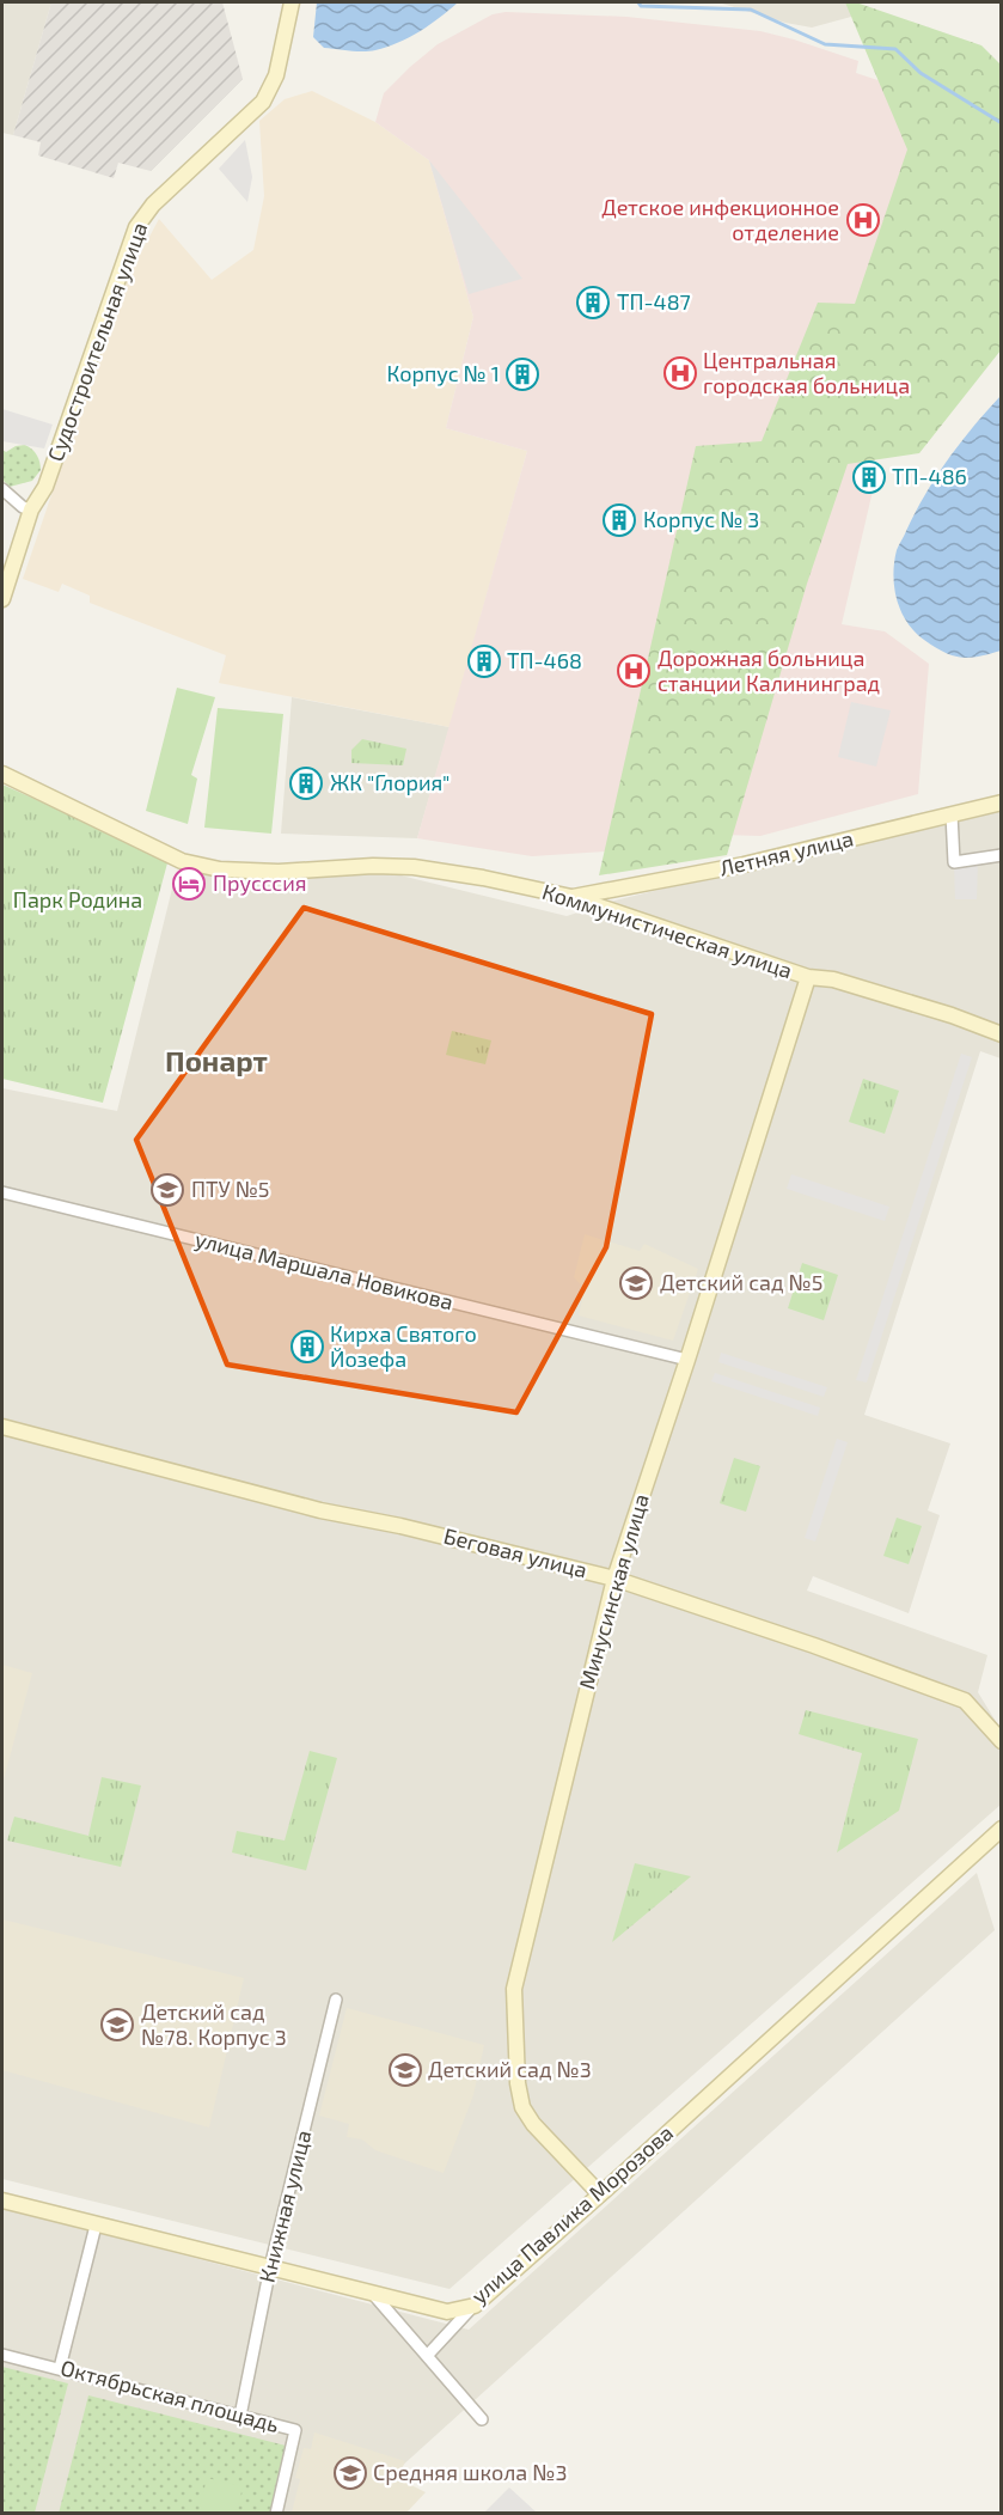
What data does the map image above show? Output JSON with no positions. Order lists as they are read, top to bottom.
{
  "streets": {
    "street": [
      "Судостроительная улица",
      "Летняя улица",
      "Коммунистическая улица",
      "улица Маршала Новикова",
      "Беговая улица",
      "Минусинская улица",
      "Книжная улица",
      "улица Павлика Морозова",
      "Октябрьская площадь"
    ]
  },
  "crossings": [
    ["Летняя улица", "Коммунистическая улица"],
    ["Коммунистическая улица", "Минусинская улица"],
    ["улица Маршала Новикова", "Минусинская улица"],
    ["Беговая улица", "Минусинская улица"],
    ["Минусинская улица", "улица Павлика Морозова"],
    ["Книжная улица", "улица Павлика Морозова"],
    ["Книжная улица", "Октябрьская площадь"]
  ],
  "districts": ["Понарт"],
  "parks": ["Парк Родина"],
  "places": {
    "hospital": ["Детское инфекционное отделение", "Центральная городская больница", "Дорожная больница станции Калининград"],
    "building": [
      "ТП-487",
      "Корпус № 1",
      "ТП-486",
      "Корпус № 3",
      "ТП-468",
      "ЖК \"Глория\"",
      "Кирха Святого Йозефа"
    ],
    "hotel": ["Прусссия"],
    "school or university": [
      "ПТУ №5",
      "Детский сад №5",
      "Детский сад №78. Корпус 3",
      "Детский сад №3",
      "Средняя школа №3"
    ]
  }
}
